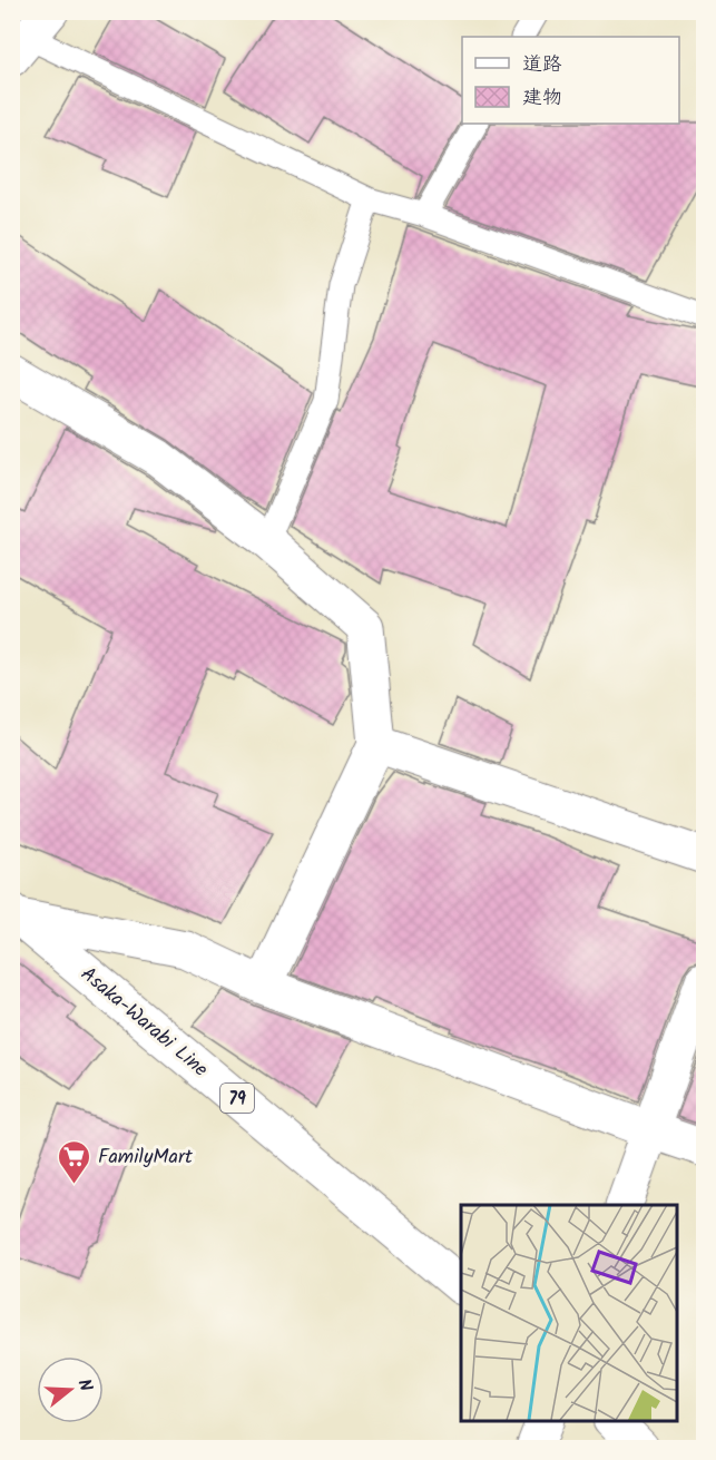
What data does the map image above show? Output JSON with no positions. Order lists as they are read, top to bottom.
{
  "streets": {
    "street": ["Asaka-Warabi Line", "79"]
  },
  "places": {
    "supermarket": ["FamilyMart"]
  },
  "legend": ["道路", "建物"],
  "north": "right"
}
